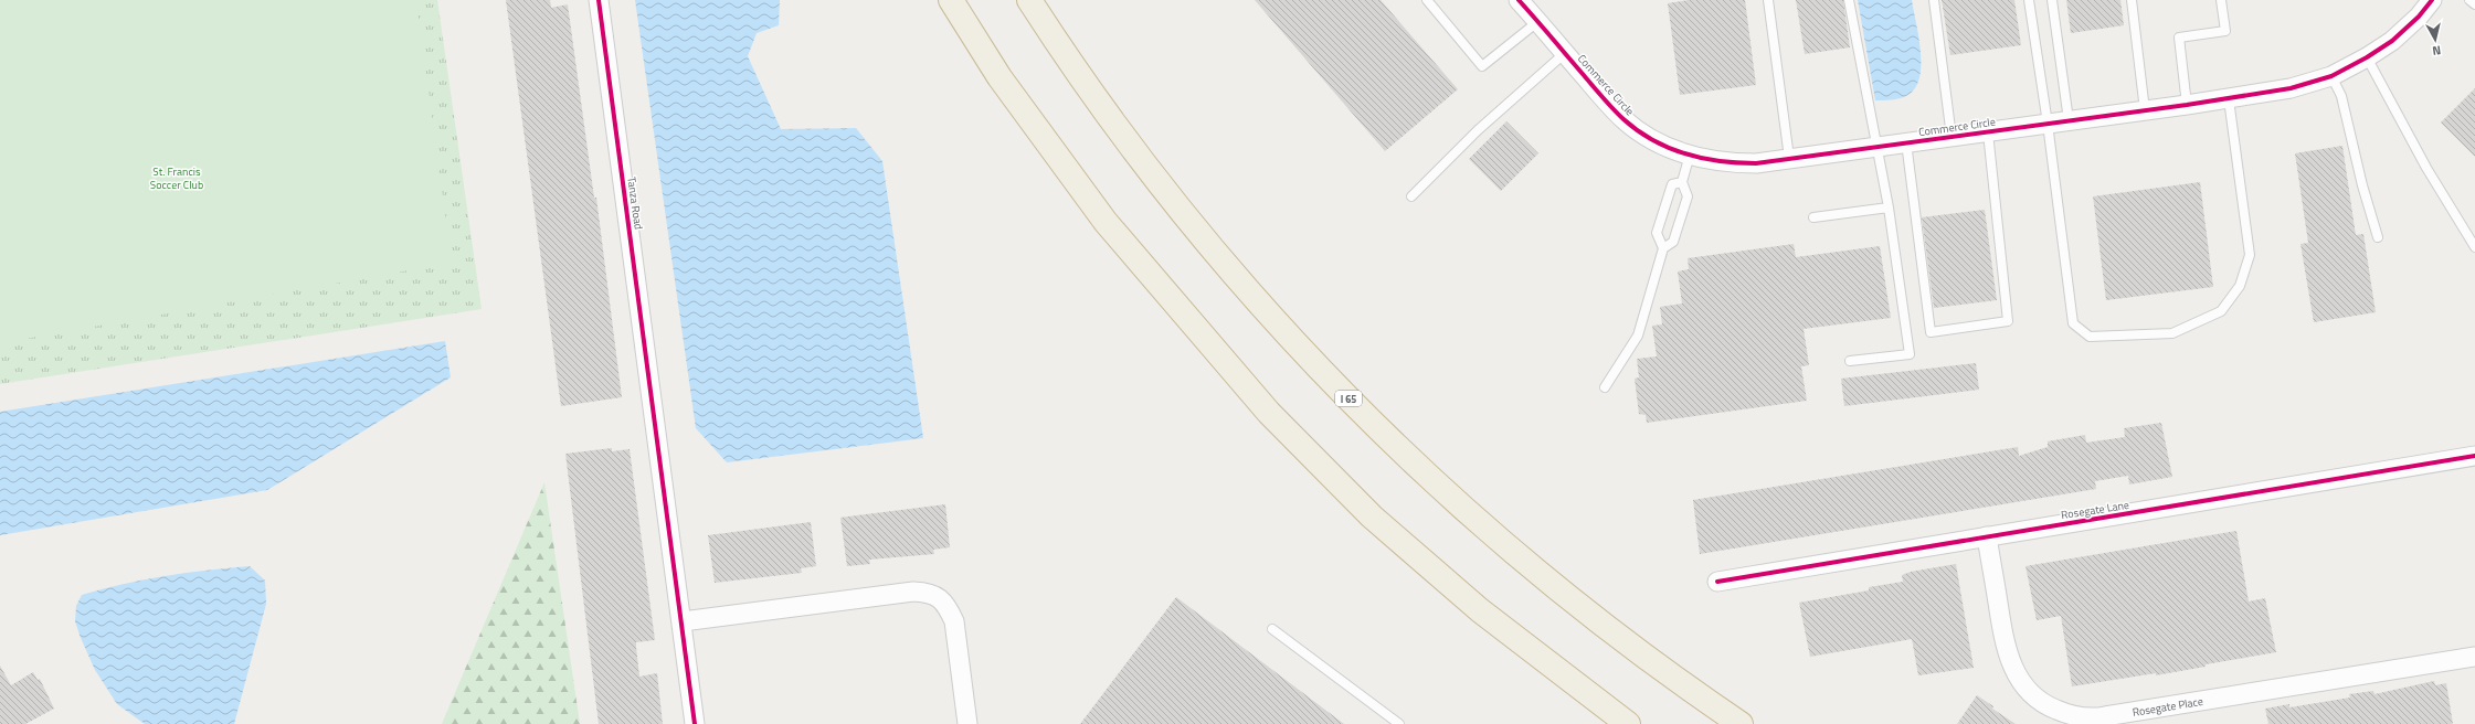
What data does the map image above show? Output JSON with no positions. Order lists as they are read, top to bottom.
{
  "streets": {
    "highway": ["I 65"],
    "street": [
      "Commerce Circle",
      "Tanza Road",
      "Rosegate Lane",
      "Rosegate Place"
    ]
  },
  "crossings": [
    ["Rosegate Lane", "Rosegate Place"]
  ],
  "parks": ["St. Francis Soccer Club"],
  "north": "bottom"
}
